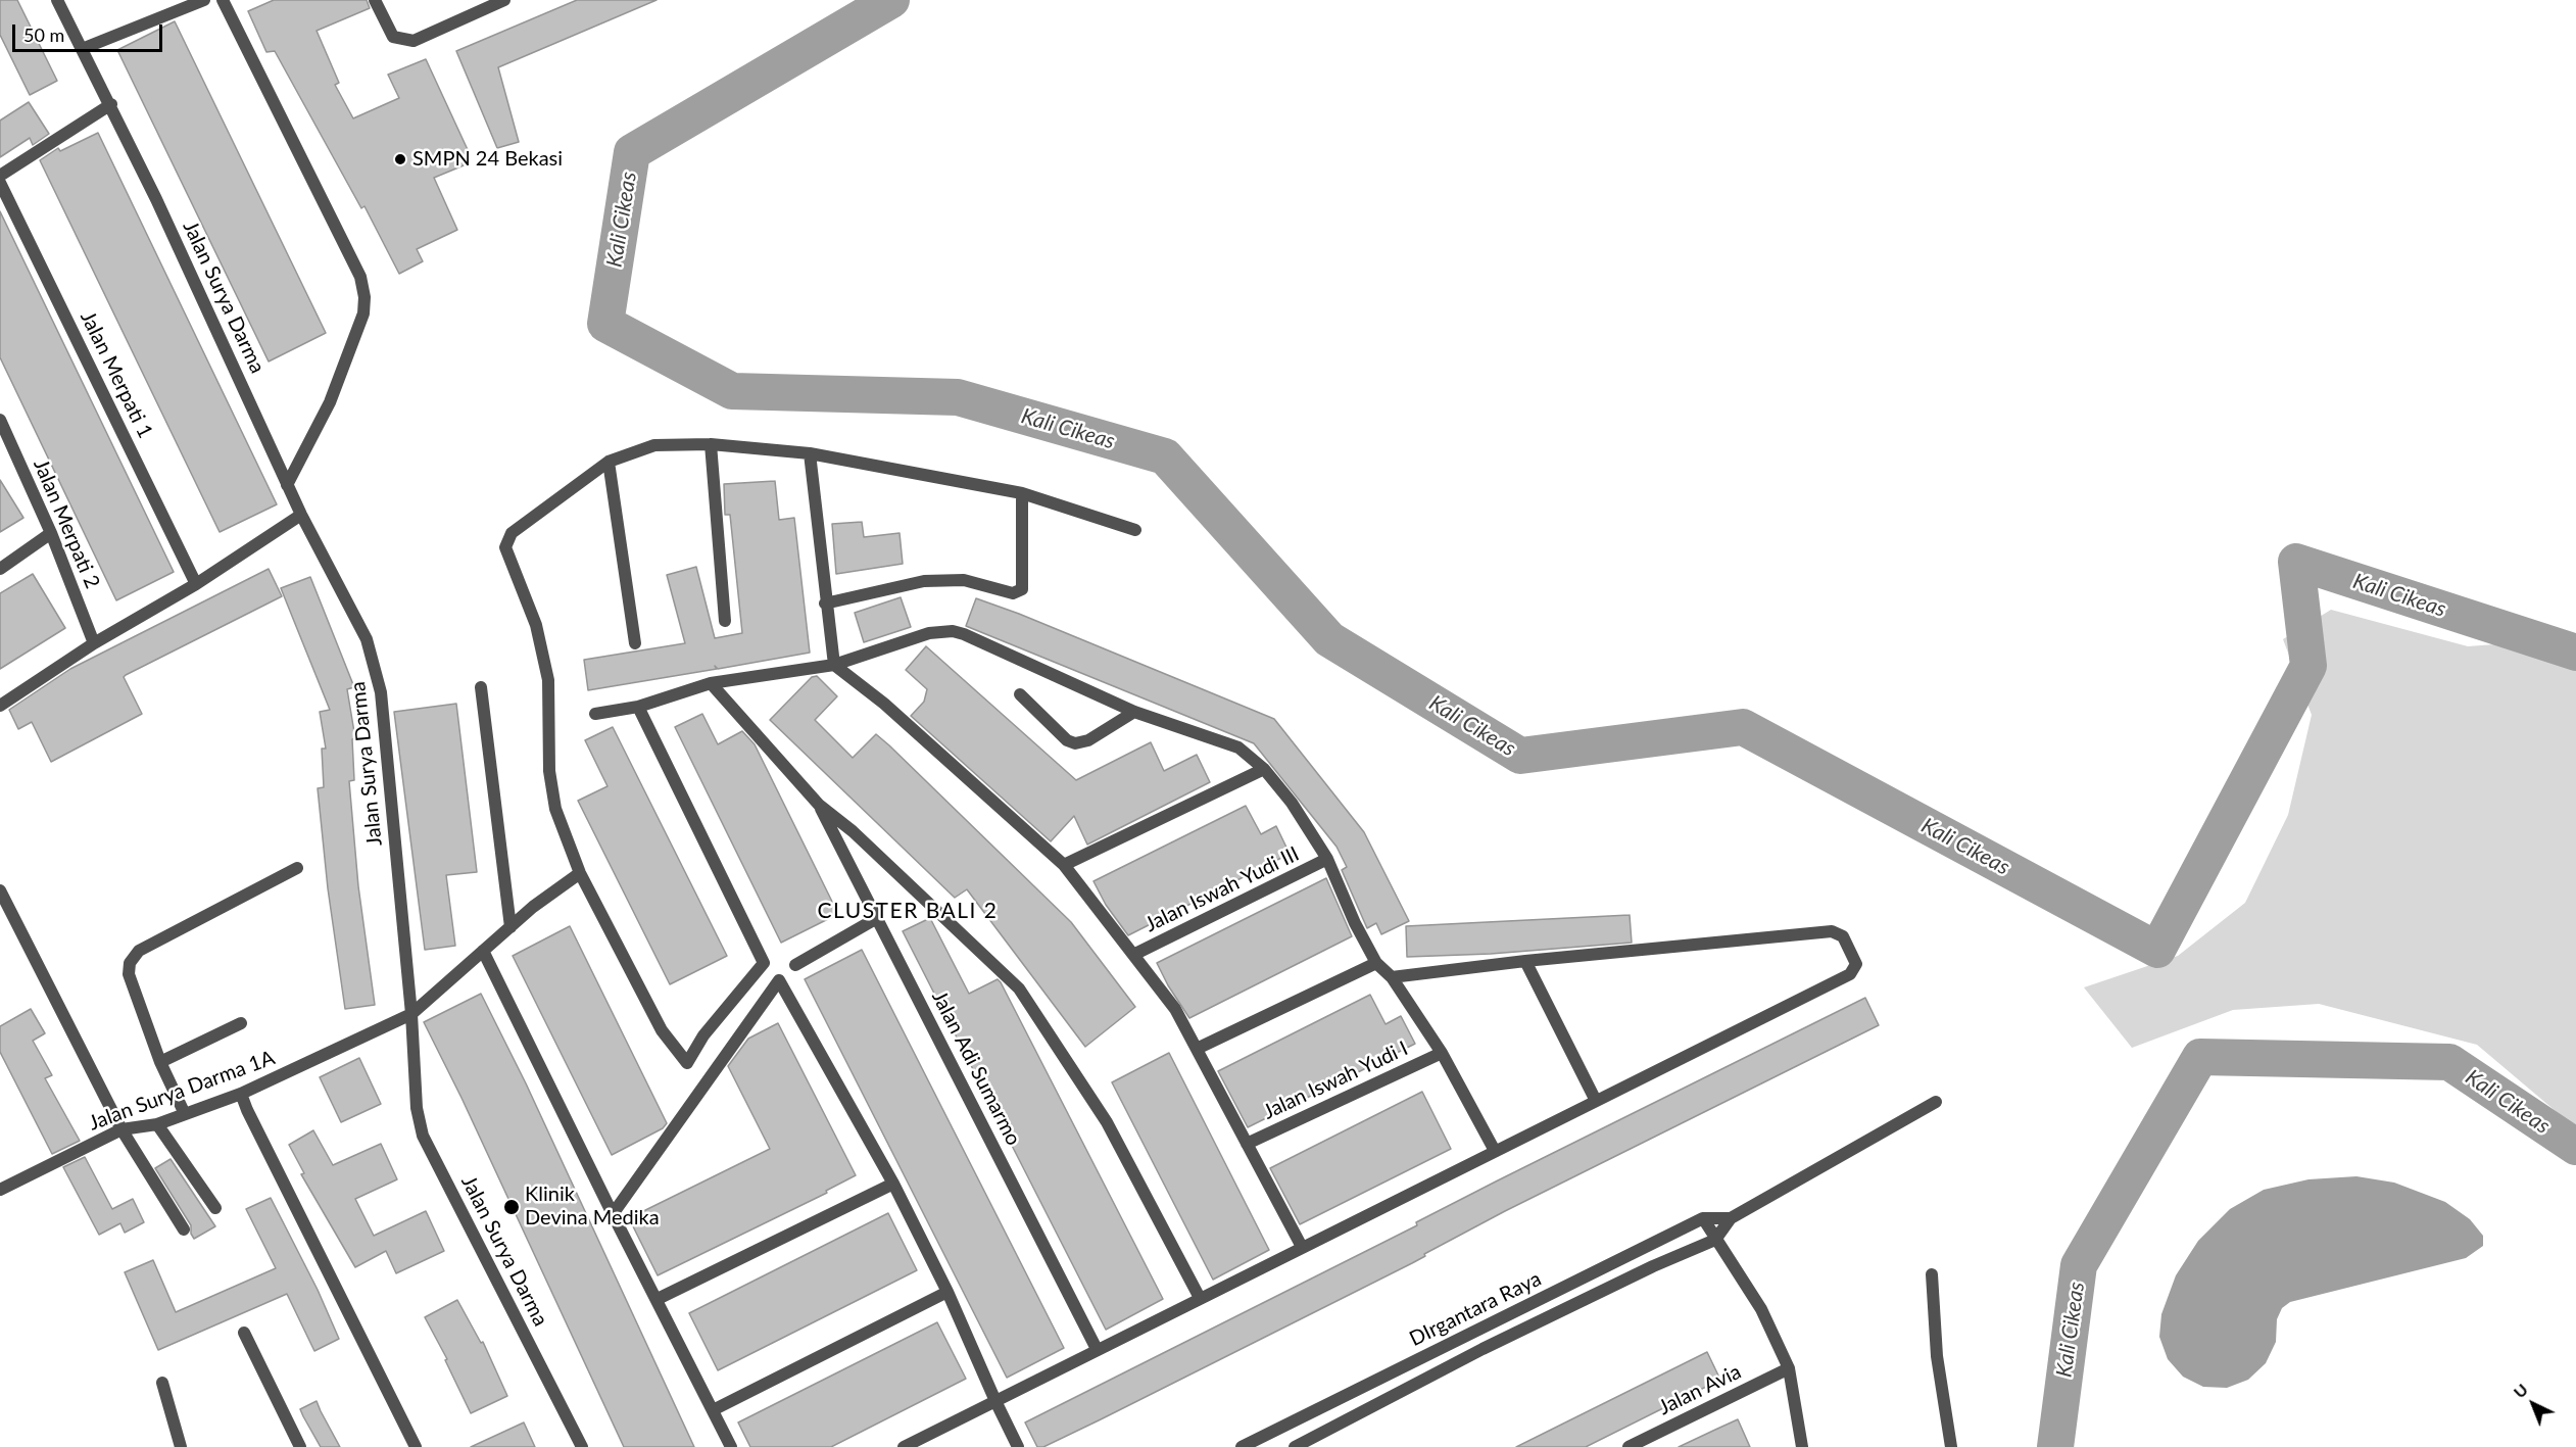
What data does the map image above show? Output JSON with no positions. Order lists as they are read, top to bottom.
{
  "streets": {
    "street": [
      "Jalan Surya Darma",
      "Jalan Merpati 1",
      "Jalan Merpati 2",
      "Jalan Iswah Yudi III",
      "Jalan Adi Sumarmo",
      "Jalan Iswah Yudi I",
      "Jalan Surya Darma 1A",
      "DIrgantara Raya",
      "Jalan Avia"
    ]
  },
  "crossings": [
    ["Jalan Surya Darma", "Jalan Surya Darma 1A"]
  ],
  "districts": ["CLUSTER BALI 2"],
  "water": ["Kali Cikeas"],
  "places": ["SMPN 24 Bekasi", "Klinik Devina Medika"],
  "scale_bar": "50 m",
  "north": "top left"
}
